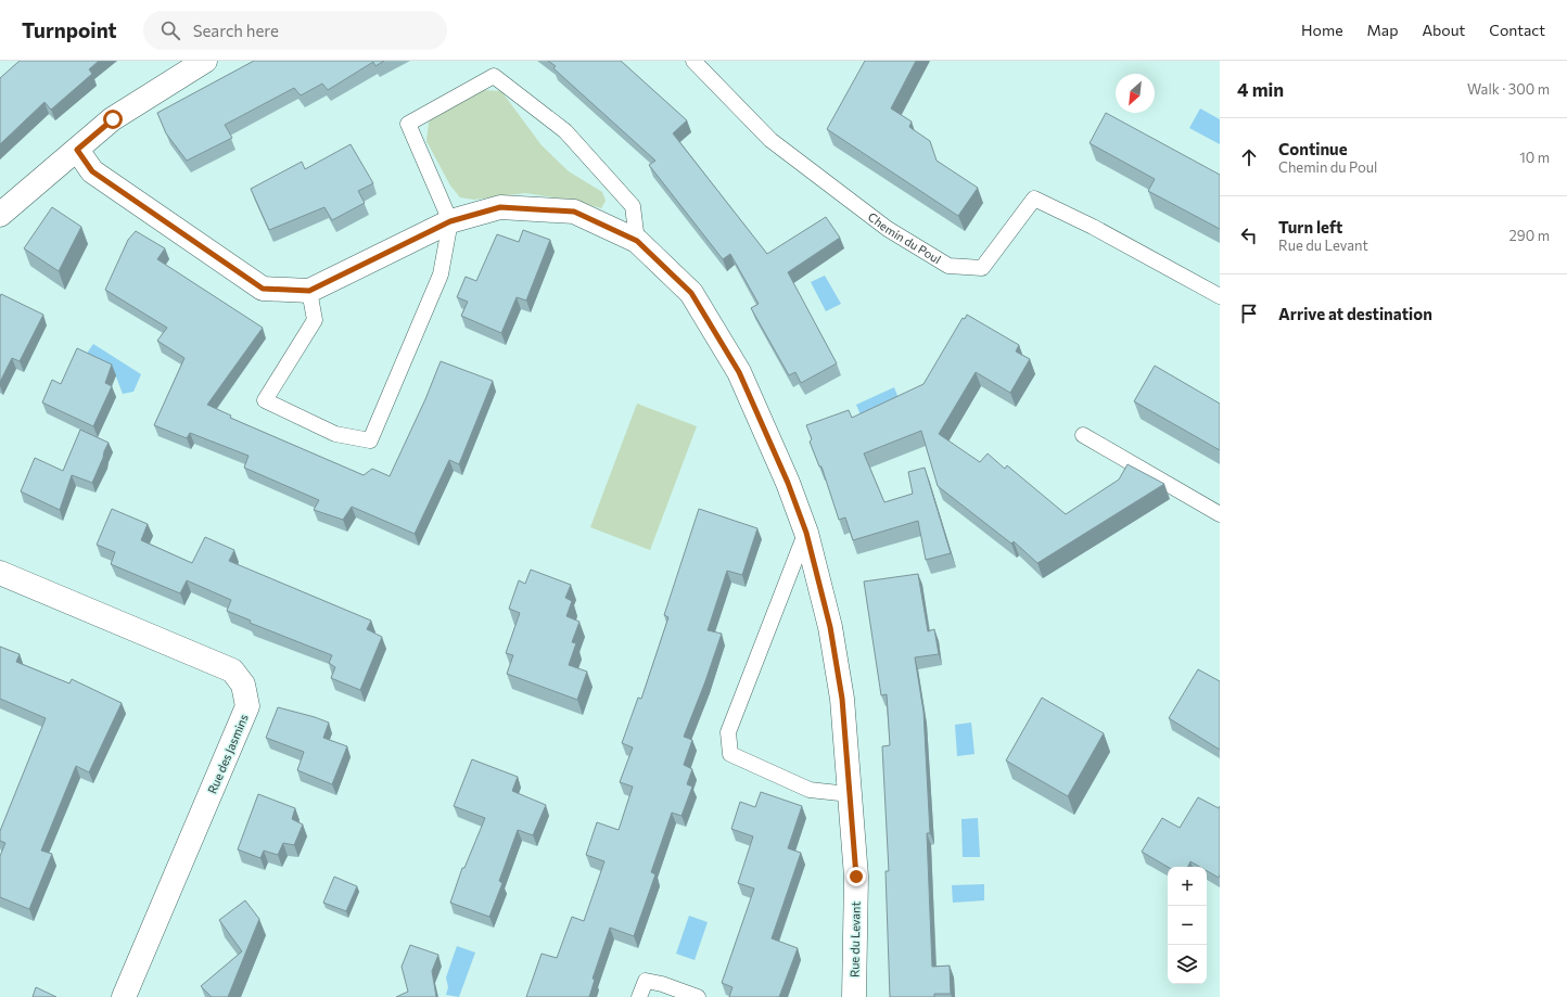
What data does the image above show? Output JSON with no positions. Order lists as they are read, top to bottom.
{
  "streets": {
    "street": ["Rue des Jasmins", "Rue du Levant"],
    "lane": ["Chemin du Poul"]
  },
  "north": "bottom left",
  "page": {
    "header": "Turnpoint",
    "search": "Search here",
    "nav": [
      "Home",
      "Map",
      "About",
      "Contact"
    ],
    "heading": ["4 min", "Walk · 300 m"],
    "list": [
      ["Continue", "Chemin du Poul", "10 m"],
      ["Turn left", "Rue du Levant", "290 m"],
      "Arrive at destination"
    ],
    "map_buttons": ["+", "−"]
  }
}
